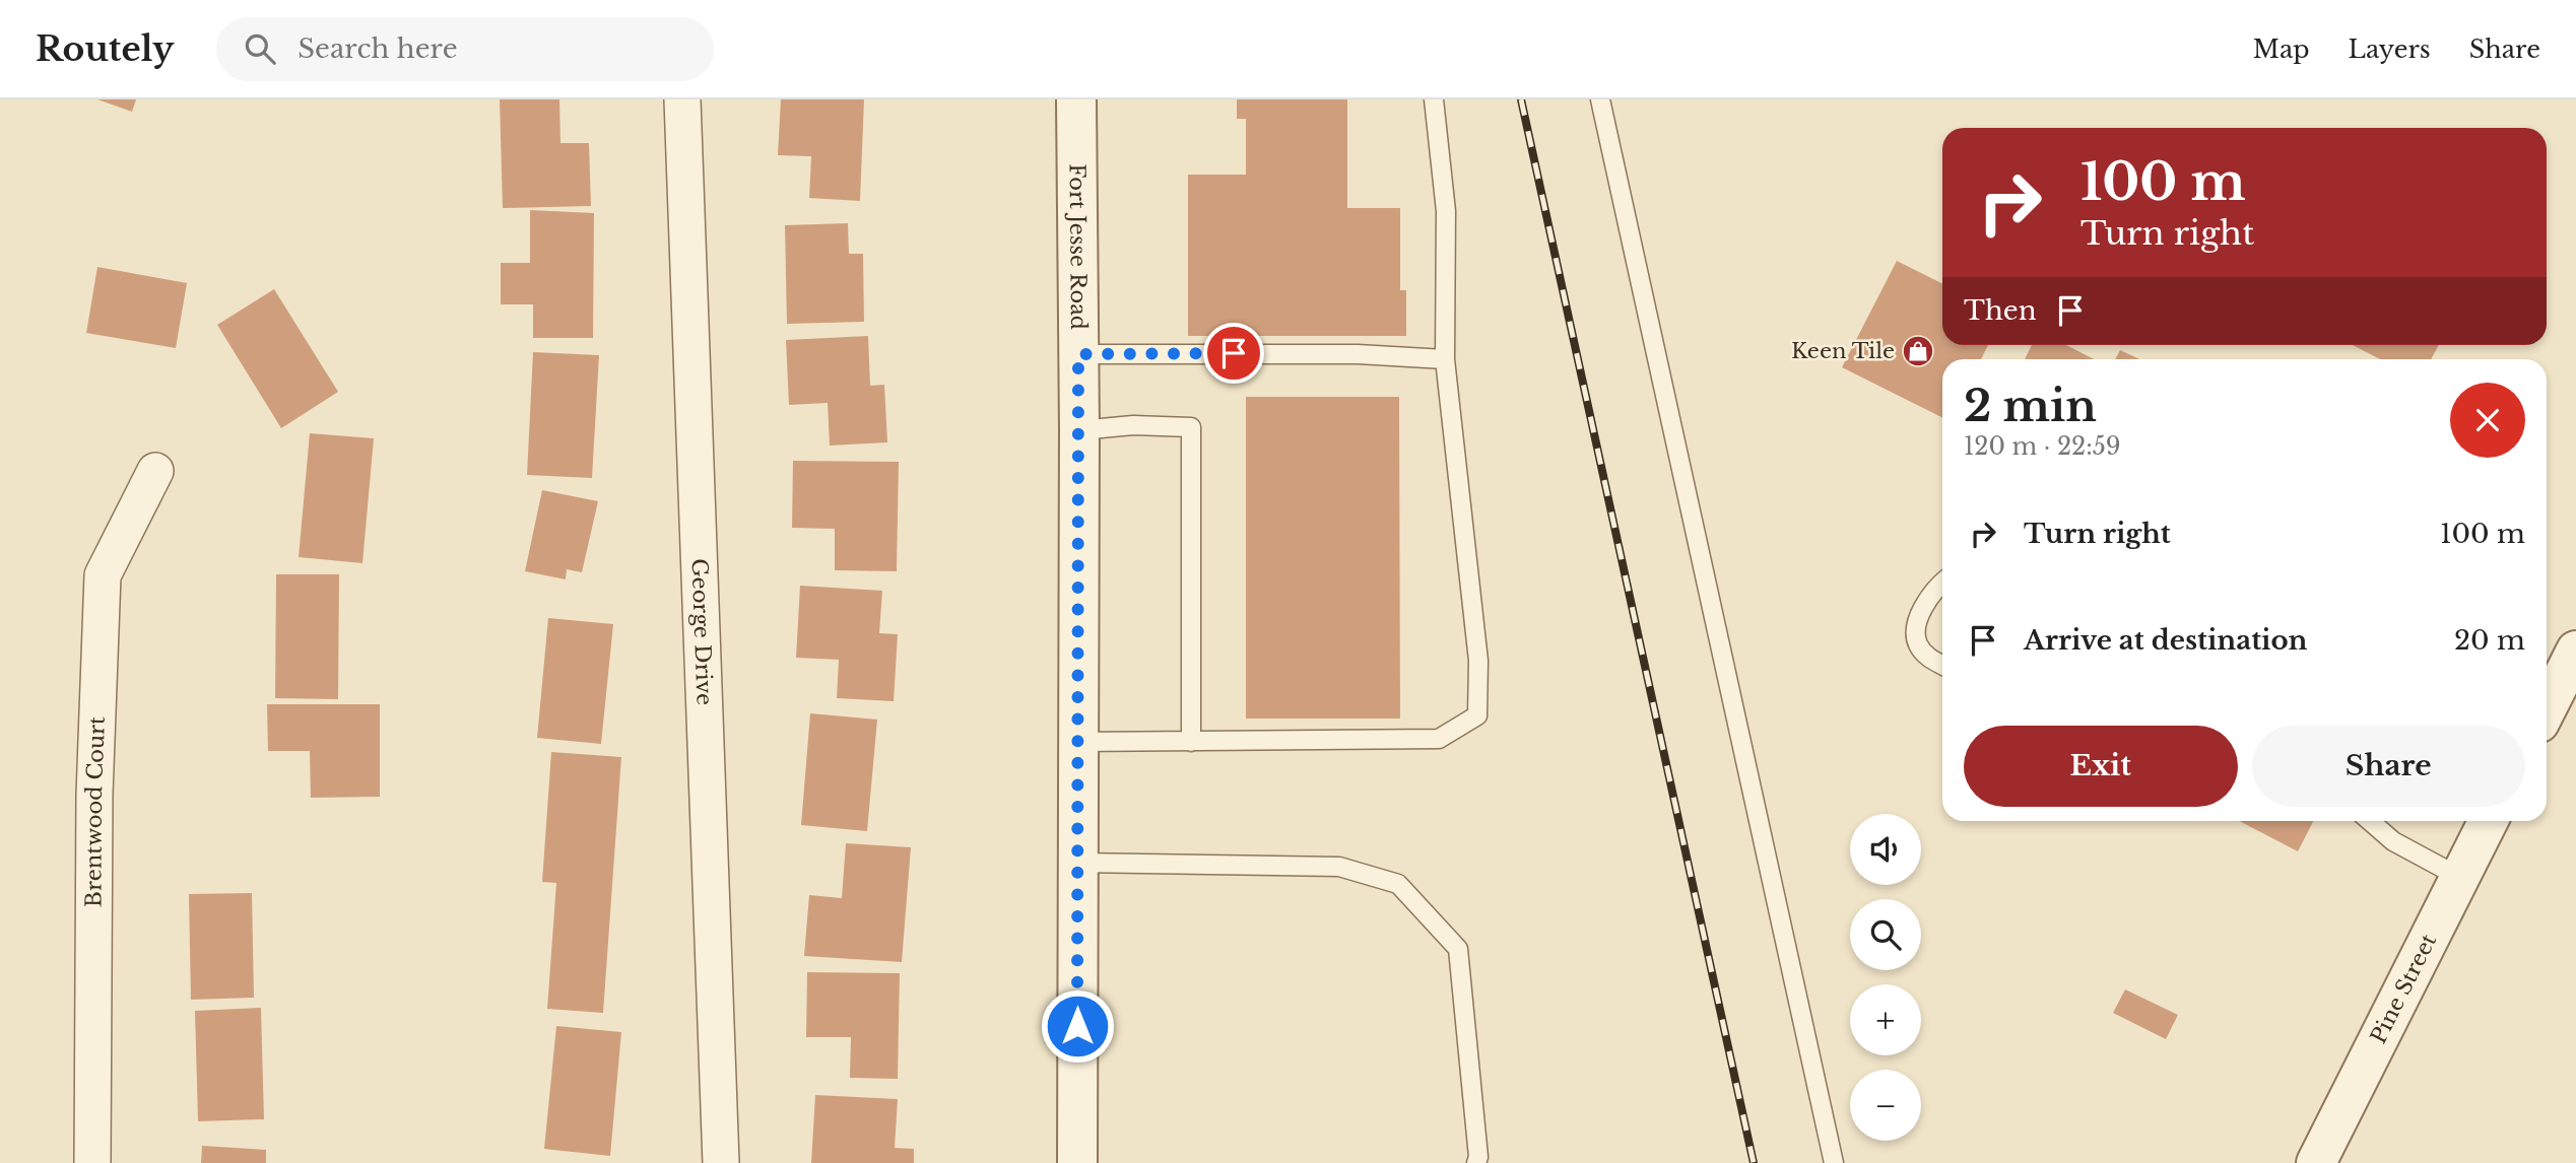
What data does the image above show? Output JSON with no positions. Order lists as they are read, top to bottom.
{
  "streets": {
    "street": [
      "Fort Jesse Road",
      "George Drive",
      "Brentwood Court",
      "Pine Street"
    ]
  },
  "places": {
    "shop": ["Keen Tile"]
  },
  "page": {
    "header": "Routely",
    "search": "Search here",
    "nav": ["Map", "Layers", "Share"],
    "turn": ["100 m", "Turn right"],
    "then": "Then",
    "heading": ["2 min", "120 m · 22:59"],
    "list": [
      {
        "name": "Turn right",
        "value": "100 m"
      },
      {
        "name": "Arrive at destination",
        "value": "20 m"
      }
    ],
    "buttons": ["Exit", "Share"],
    "map_buttons": ["+", "−"]
  }
}
